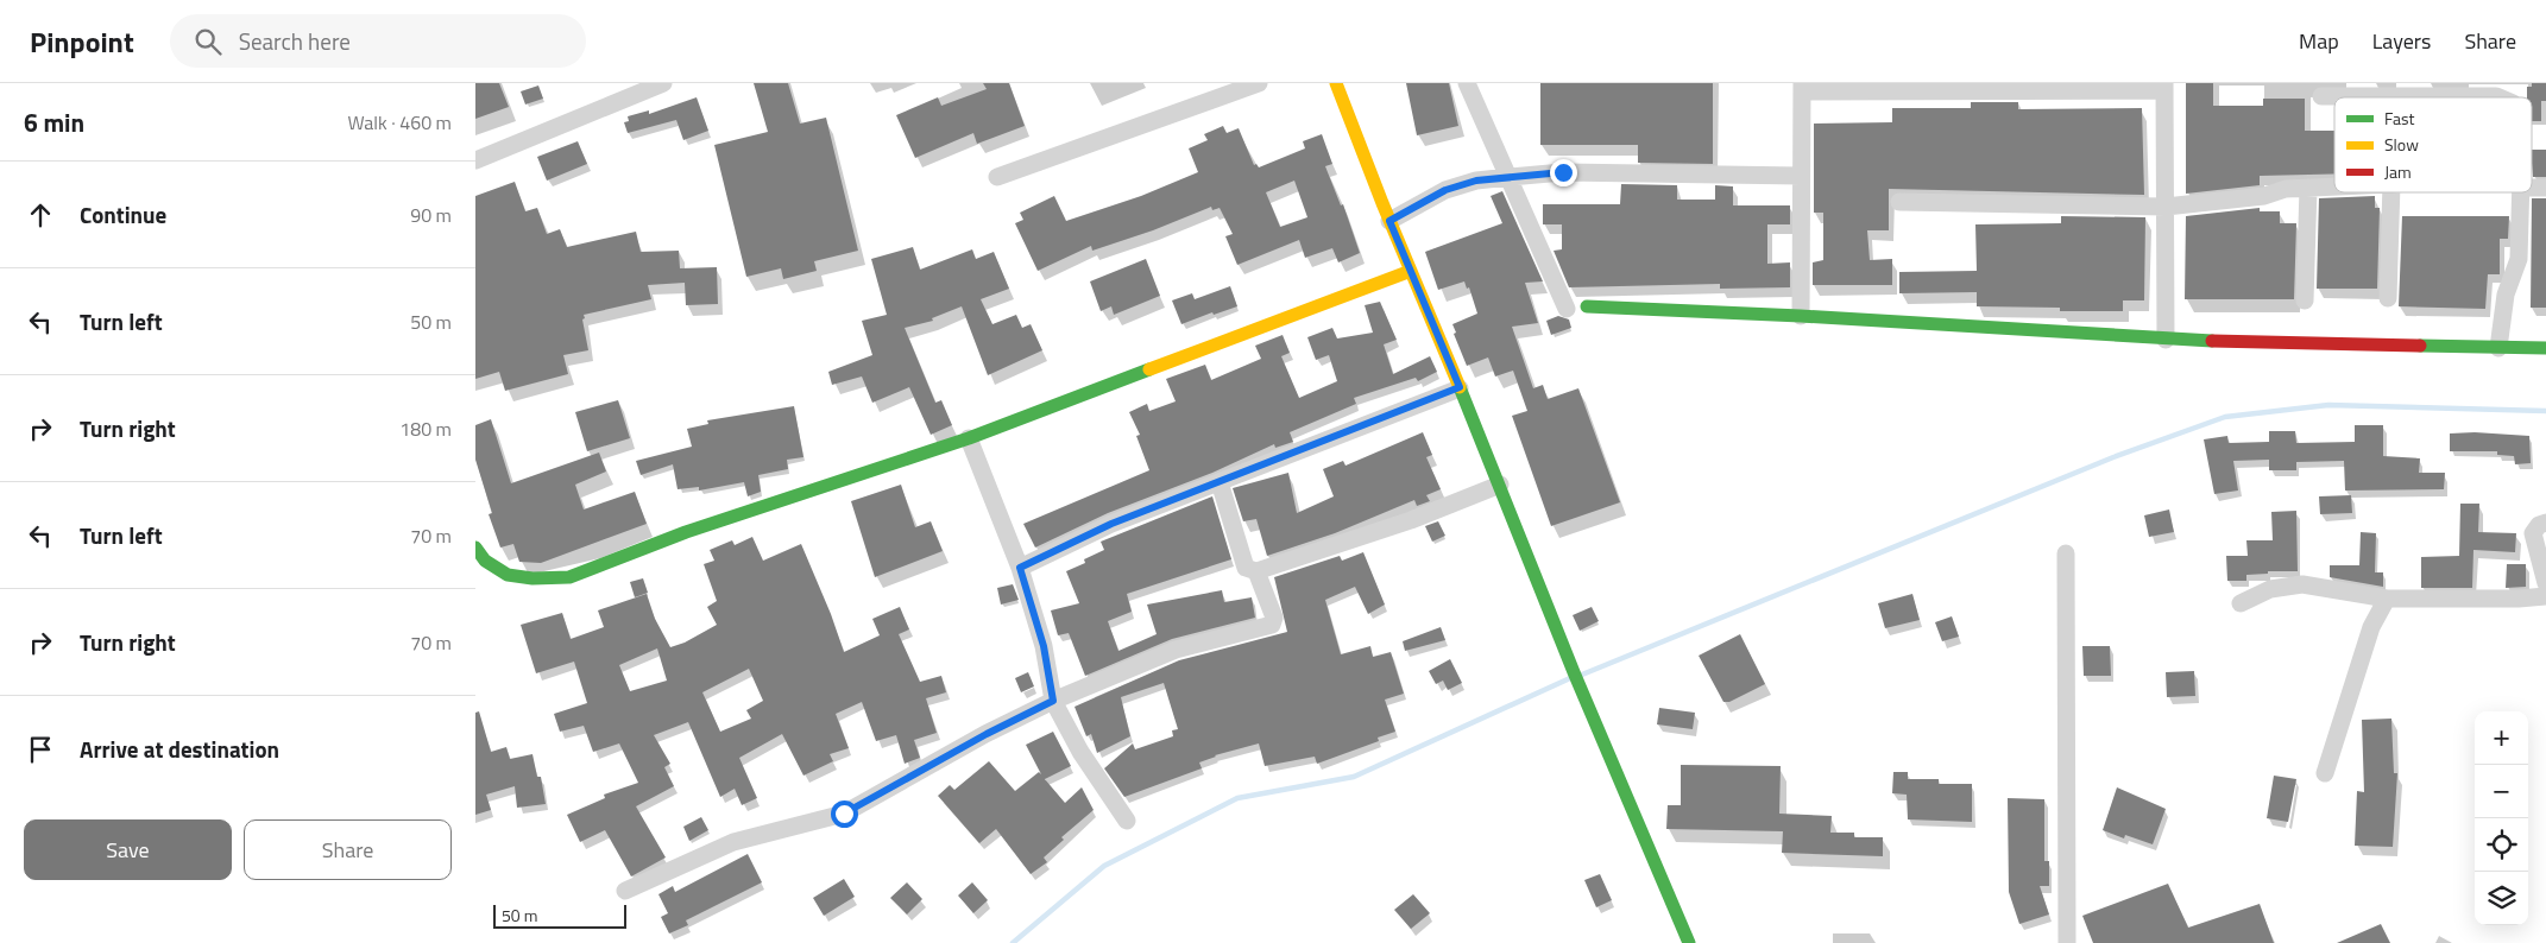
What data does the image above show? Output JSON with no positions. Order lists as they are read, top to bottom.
{
  "legend": ["Fast", "Slow", "Jam"],
  "scale_bar": "50 m",
  "page": {
    "header": "Pinpoint",
    "search": "Search here",
    "nav": ["Map", "Layers", "Share"],
    "heading": ["6 min", "Walk · 460 m"],
    "list": [
      ["Continue", "90 m"],
      ["Turn left", "50 m"],
      ["Turn right", "180 m"],
      ["Turn left", "70 m"],
      ["Turn right", "70 m"],
      "Arrive at destination"
    ],
    "map_buttons": ["+", "−"],
    "buttons": ["Save", "Share"],
    "scale": "50 m"
  }
}
